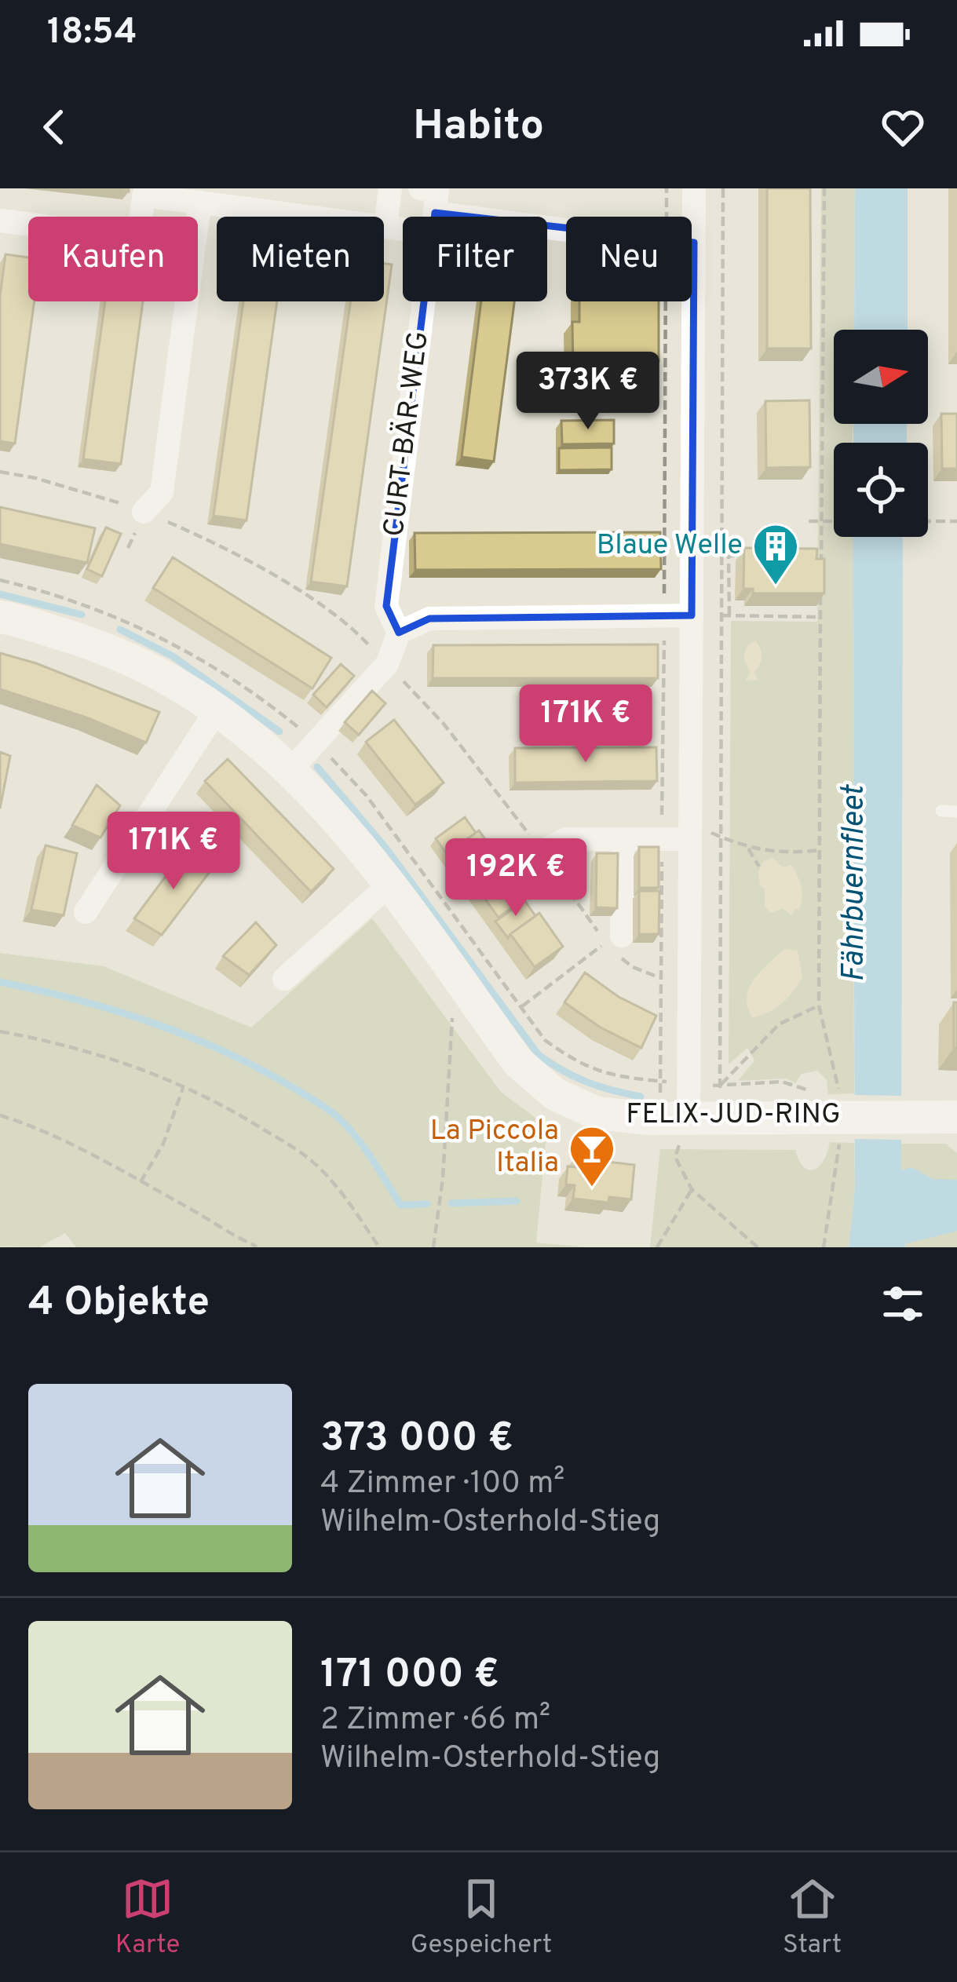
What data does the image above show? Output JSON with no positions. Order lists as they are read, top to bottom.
{
  "streets": {
    "street": ["CURT-BÄR-WEG", "FELIX-JUD-RING"]
  },
  "water": ["Fährbuernfleet"],
  "places": {
    "building": ["Blaue Welle"],
    "bar": ["La Piccola Italia"]
  },
  "north": "right",
  "page": {
    "status": "18:54",
    "header": "Habito",
    "chip": [
      "Kaufen",
      "Mieten",
      "Filter",
      "Neu"
    ],
    "price": [
      "373K €",
      "171K €",
      "171K €",
      "192K €"
    ],
    "heading": "4 Objekte",
    "list": [
      {
        "name": "373 000 €",
        "note": "4 Zimmer · 100 m² · Wilhelm-Osterhold-Stieg"
      },
      {
        "name": "171 000 €",
        "note": "2 Zimmer · 66 m² · Wilhelm-Osterhold-Stieg"
      }
    ],
    "tabs": ["Karte", "Gespeichert", "Start"]
  }
}
